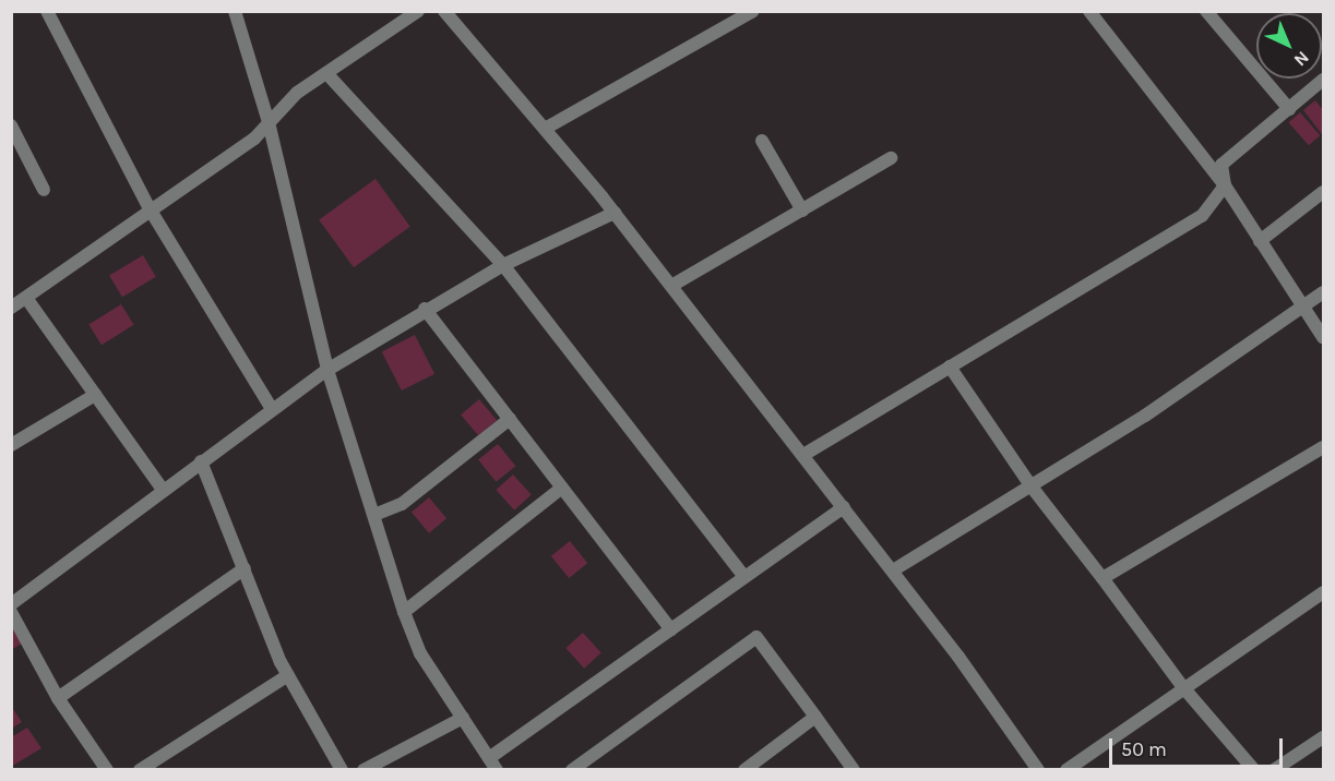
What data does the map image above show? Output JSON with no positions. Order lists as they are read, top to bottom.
{
  "scale_bar": "50 m",
  "north": "bottom right"
}
